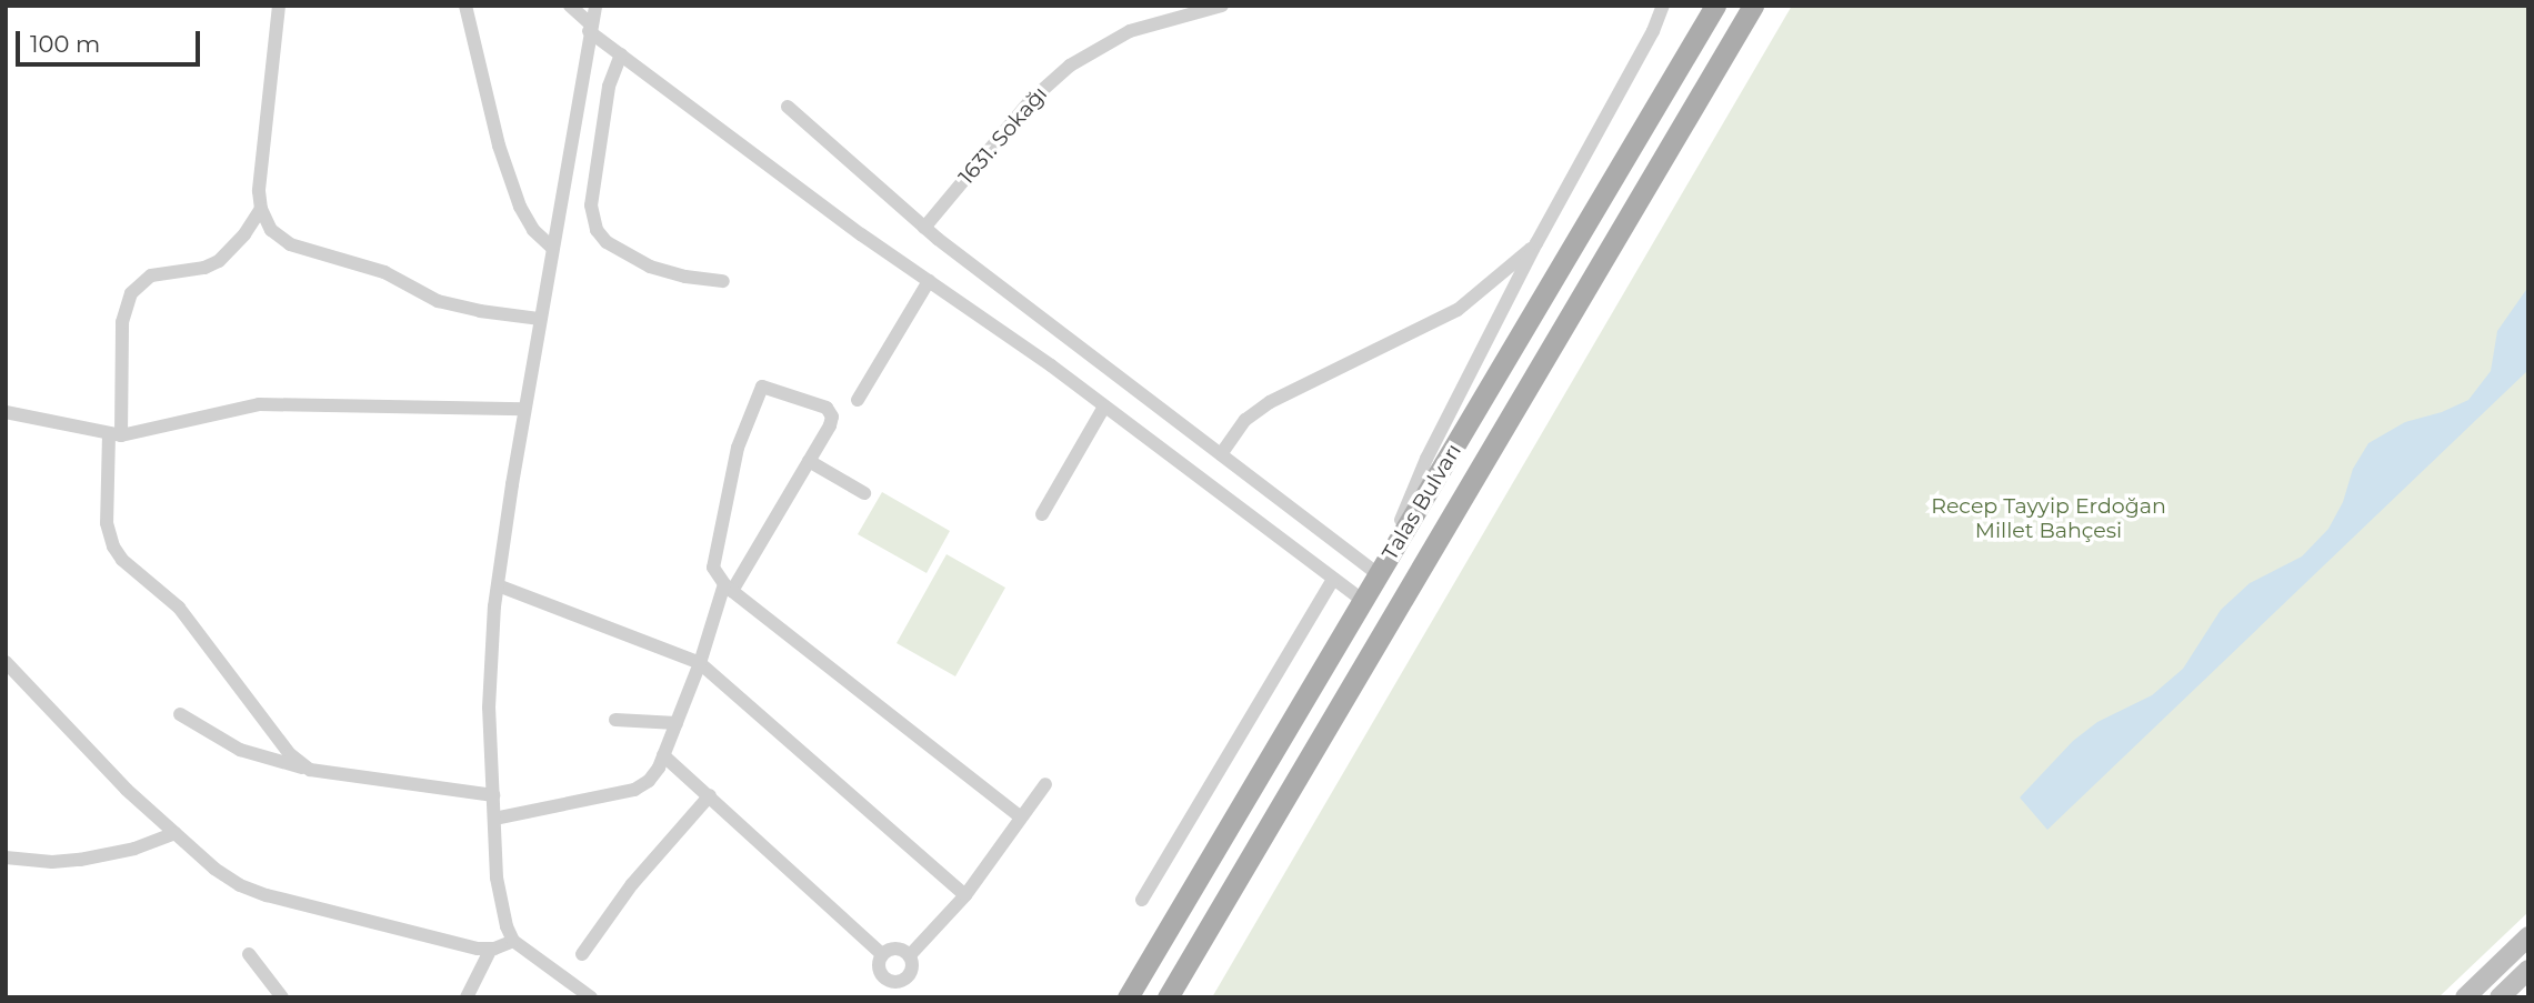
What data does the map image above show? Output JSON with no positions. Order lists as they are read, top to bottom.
{
  "streets": {
    "main road": ["Talas Bulvarı"],
    "street": ["1631. Sokağı"]
  },
  "parks": ["Recep Tayyip Erdoğan Millet Bahçesi"],
  "scale_bar": "100 m"
}
